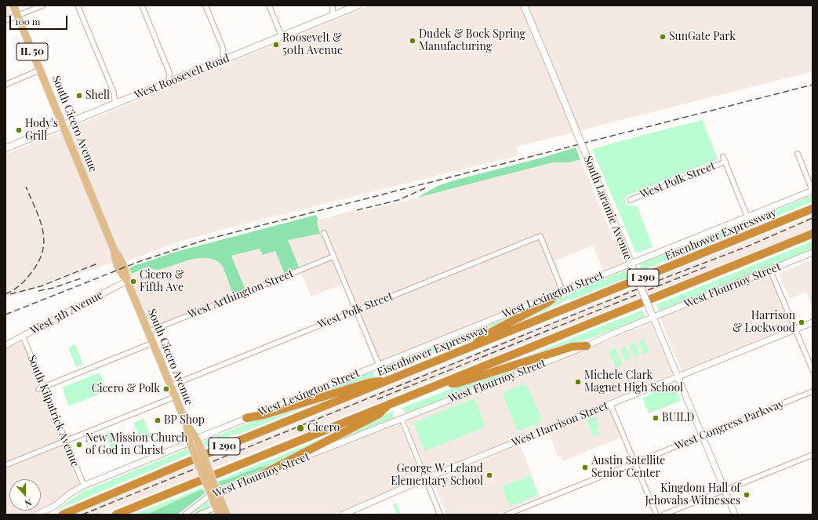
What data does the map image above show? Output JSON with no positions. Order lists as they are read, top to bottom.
{
  "streets": {
    "highway": ["Eisenhower Expressway", "I 290"],
    "main road": [
      "IL 50",
      "West Roosevelt Road",
      "South Cicero Avenue",
      "South Laramie Avenue",
      "West Lexington Street"
    ],
    "street": [
      "West Polk Street",
      "West Flournoy Street",
      "West Arthington Street",
      "West 5th Avenue",
      "South Kilpatrick Avenue",
      "West Harrison Street",
      "West Congress Parkway"
    ]
  },
  "crossings": [
    ["West Roosevelt Road", "South Cicero Avenue"],
    ["South Cicero Avenue", "West Polk Street"],
    ["South Cicero Avenue", "West Flournoy Street"],
    ["South Cicero Avenue", "West Arthington Street"],
    ["South Cicero Avenue", "West Lexington Street"],
    ["South Cicero Avenue", "West 5th Avenue"],
    ["West Polk Street", "West Lexington Street"],
    ["South Laramie Avenue", "West Flournoy Street"],
    ["South Laramie Avenue", "West Lexington Street"],
    ["South Laramie Avenue", "West Harrison Street"],
    ["South Laramie Avenue", "West Congress Parkway"],
    ["West Lexington Street", "South Kilpatrick Avenue"],
    ["West 5th Avenue", "South Kilpatrick Avenue"]
  ],
  "places": [
    "SunGate Park",
    "Dudek & Bock Spring Manufacturing",
    "Roosevelt & 50th Avenue",
    "Shell",
    "Hody's Grill",
    "Cicero & Fifth Ave",
    "Harrison & Lockwood",
    "Michele Clark Magnet High School",
    "Cicero & Polk",
    "BUILD",
    "BP Shop",
    "Cicero",
    "New Mission Church of God in Christ",
    "Austin Satellite Senior Center",
    "George W. Leland Elementary School",
    "Kingdom Hall of Jehovahs Witnesses"
  ],
  "scale_bar": "100 m",
  "north": "bottom"
}
